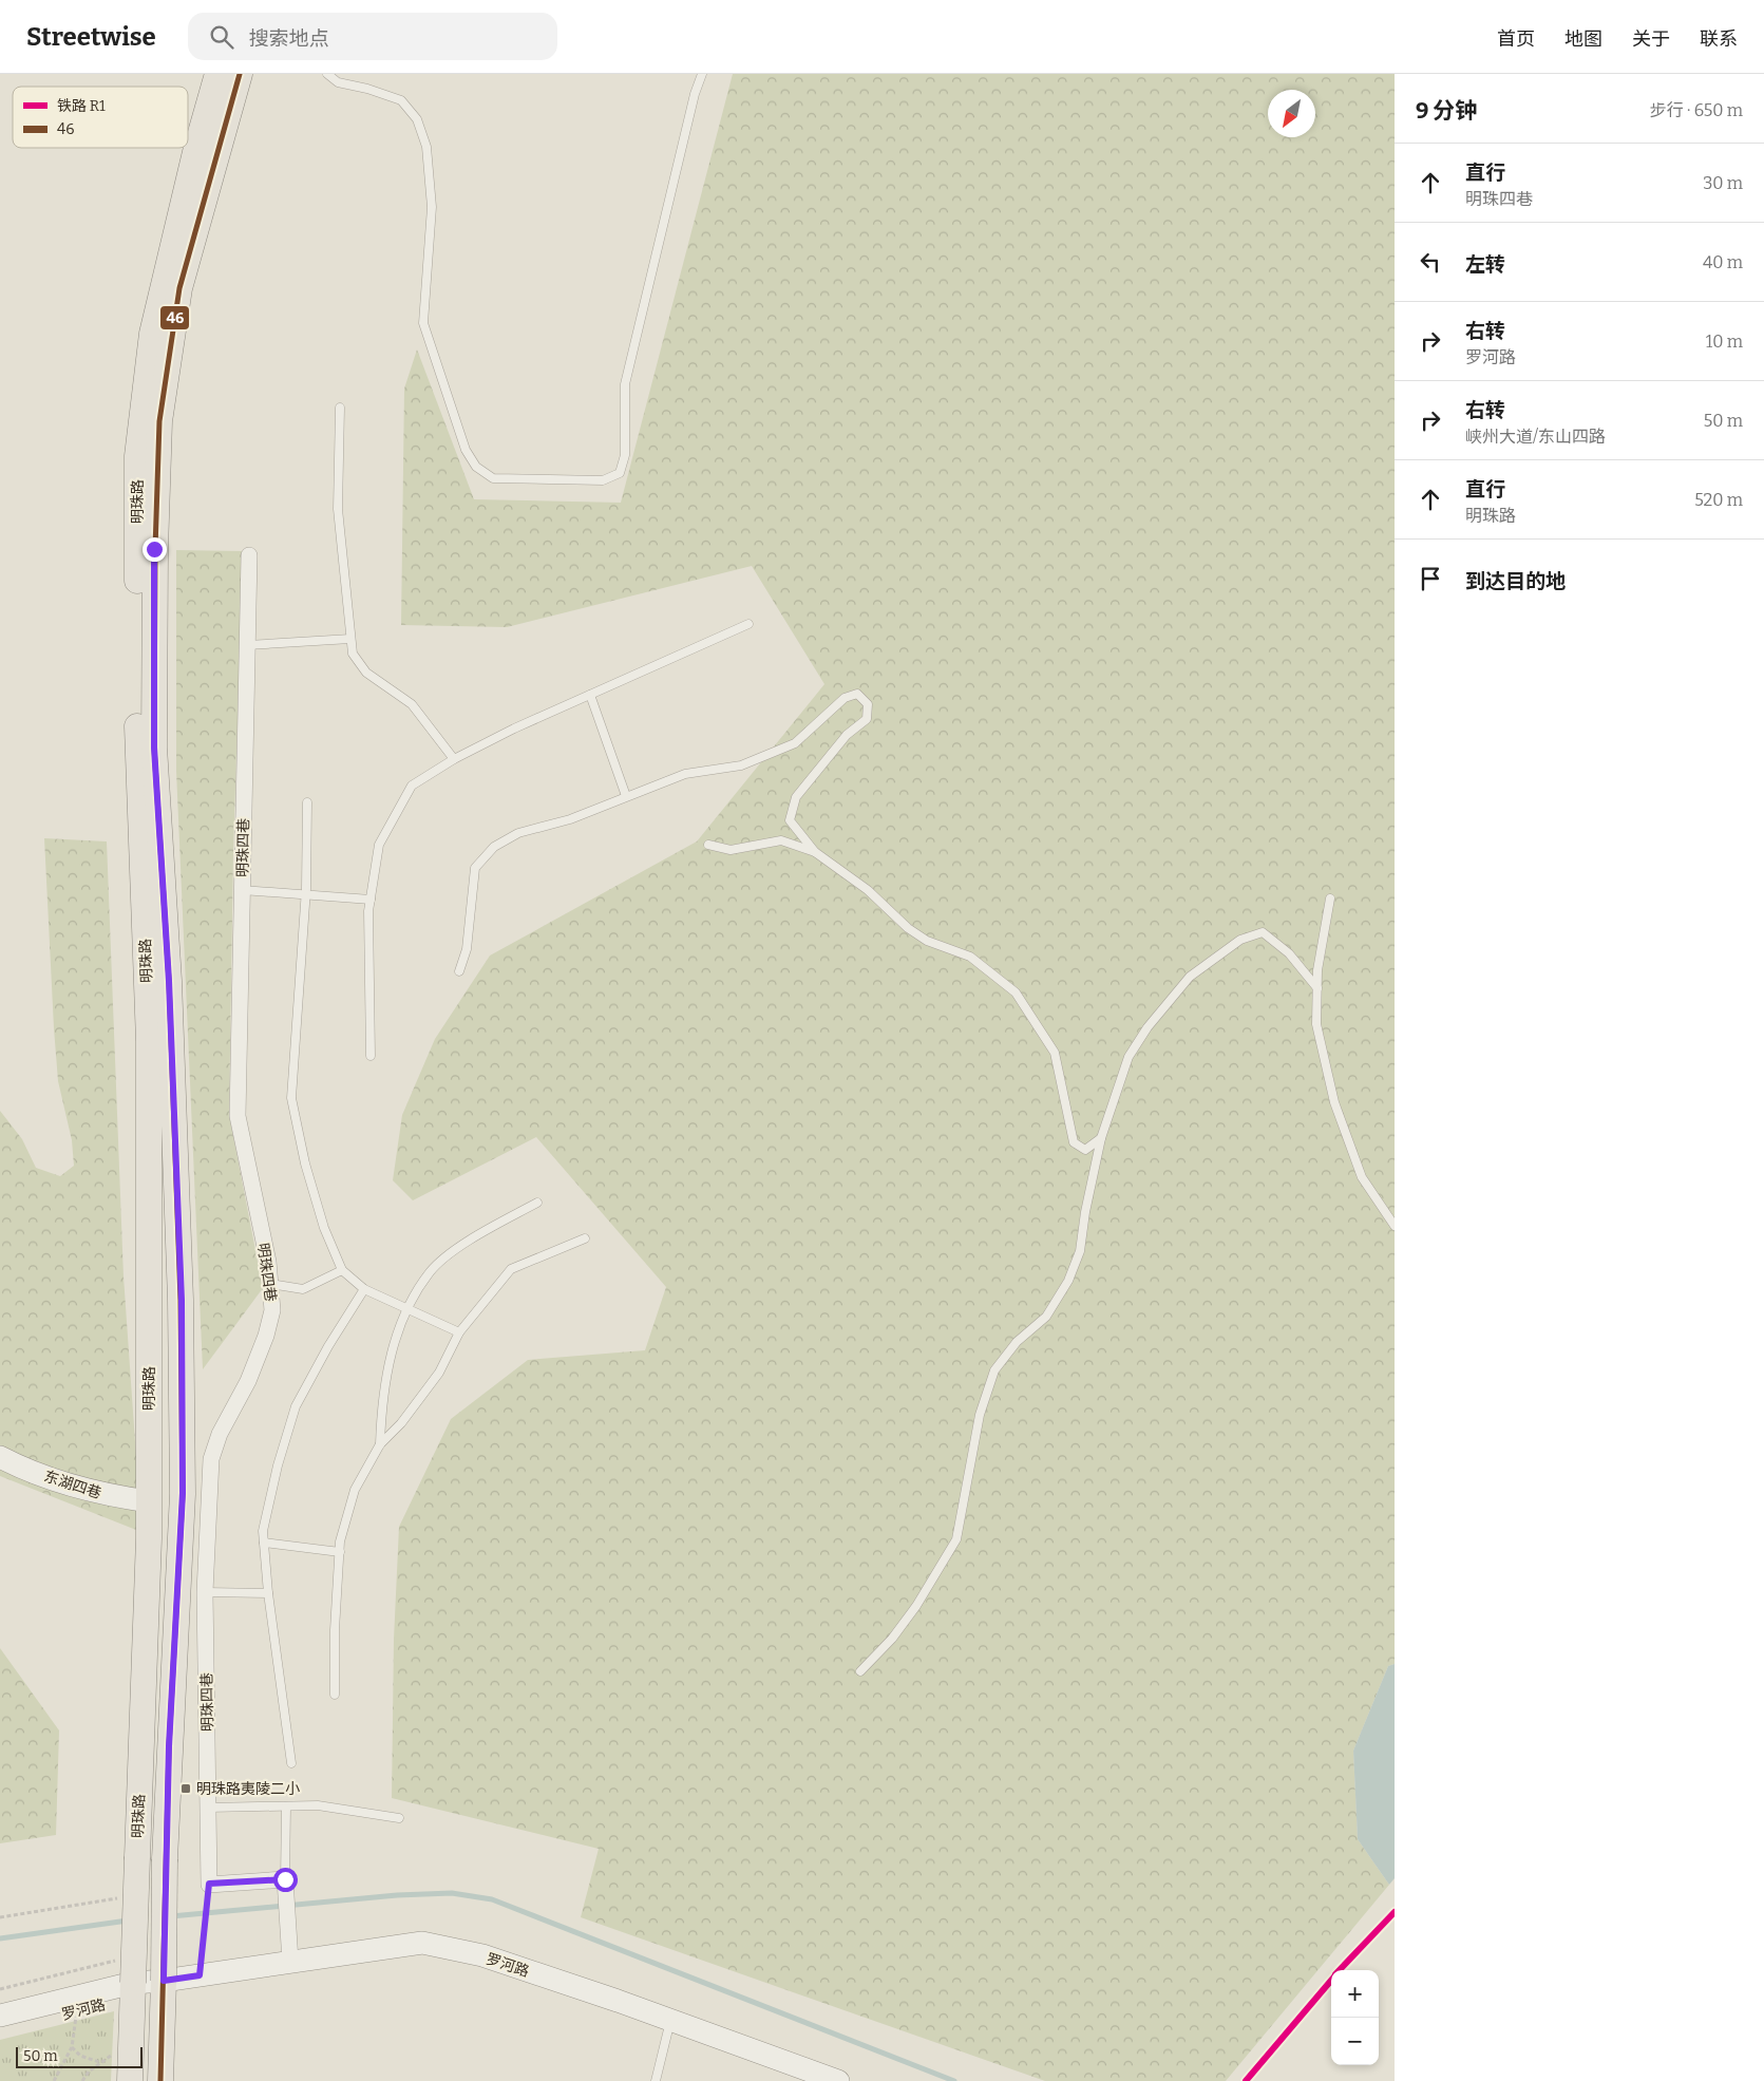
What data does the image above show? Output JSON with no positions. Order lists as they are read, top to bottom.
{
  "streets": {
    "main road": ["明珠路", "东湖四巷", "罗河路"],
    "street": ["明珠四巷"]
  },
  "crossings": [
    ["明珠路", "东湖四巷"],
    ["明珠路", "罗河路"]
  ],
  "places": {
    "transit": ["明珠路夷陵二小"]
  },
  "lines": ["transit line 46", "rail line R1"],
  "legend": ["铁路 R1", "46"],
  "scale_bar": "50 m",
  "north": "bottom left",
  "page": {
    "header": "Streetwise",
    "search": "搜索地点",
    "nav": [
      "首页",
      "地图",
      "关于",
      "联系"
    ],
    "heading": ["9 分钟", "步行 · 650 m"],
    "list": [
      ["直行", "明珠四巷", "30 m"],
      ["左转", "40 m"],
      ["右转", "罗河路", "10 m"],
      ["右转", "峡州大道/东山四路", "50 m"],
      ["直行", "明珠路", "520 m"],
      "到达目的地"
    ],
    "map_buttons": ["+", "−"],
    "scale": "50 m"
  }
}
